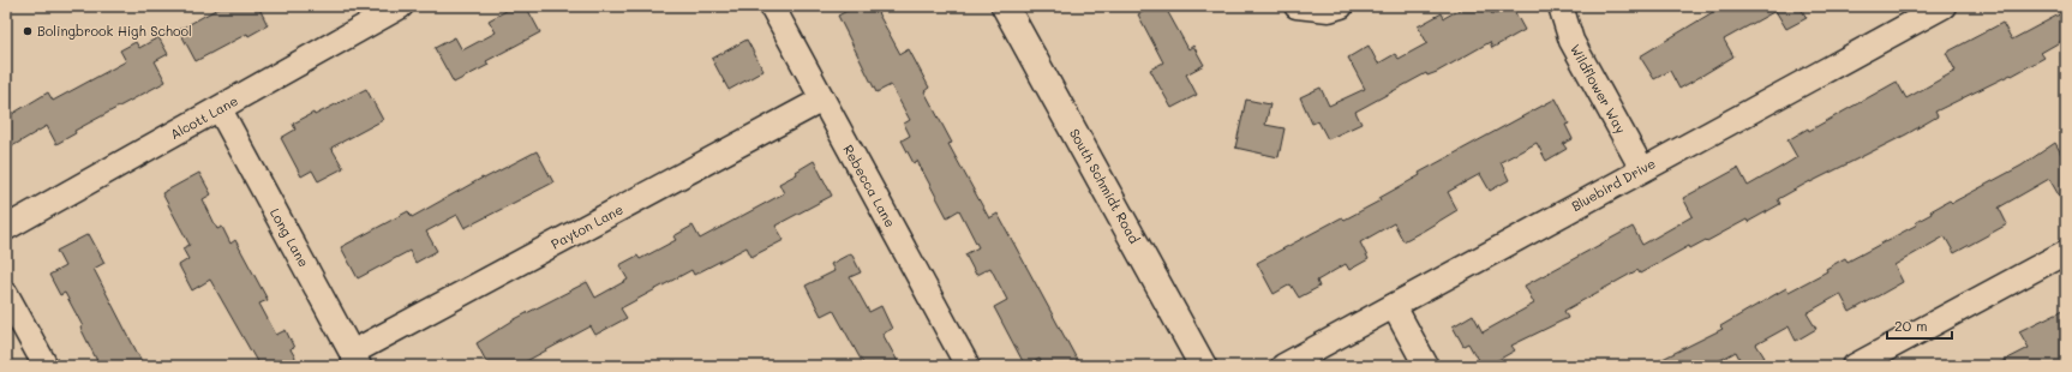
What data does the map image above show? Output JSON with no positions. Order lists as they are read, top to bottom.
{
  "streets": {
    "street": [
      "Wildflower Way",
      "Alcott Lane",
      "Bluebird Drive",
      "Rebecca Lane",
      "South Schmidt Road",
      "Payton Lane",
      "Long Lane"
    ]
  },
  "crossings": [
    ["Wildflower Way", "Bluebird Drive"],
    ["Alcott Lane", "Long Lane"],
    ["Rebecca Lane", "Payton Lane"],
    ["Payton Lane", "Long Lane"]
  ],
  "places": ["Bolingbrook High School"],
  "scale_bar": "20 m"
}
